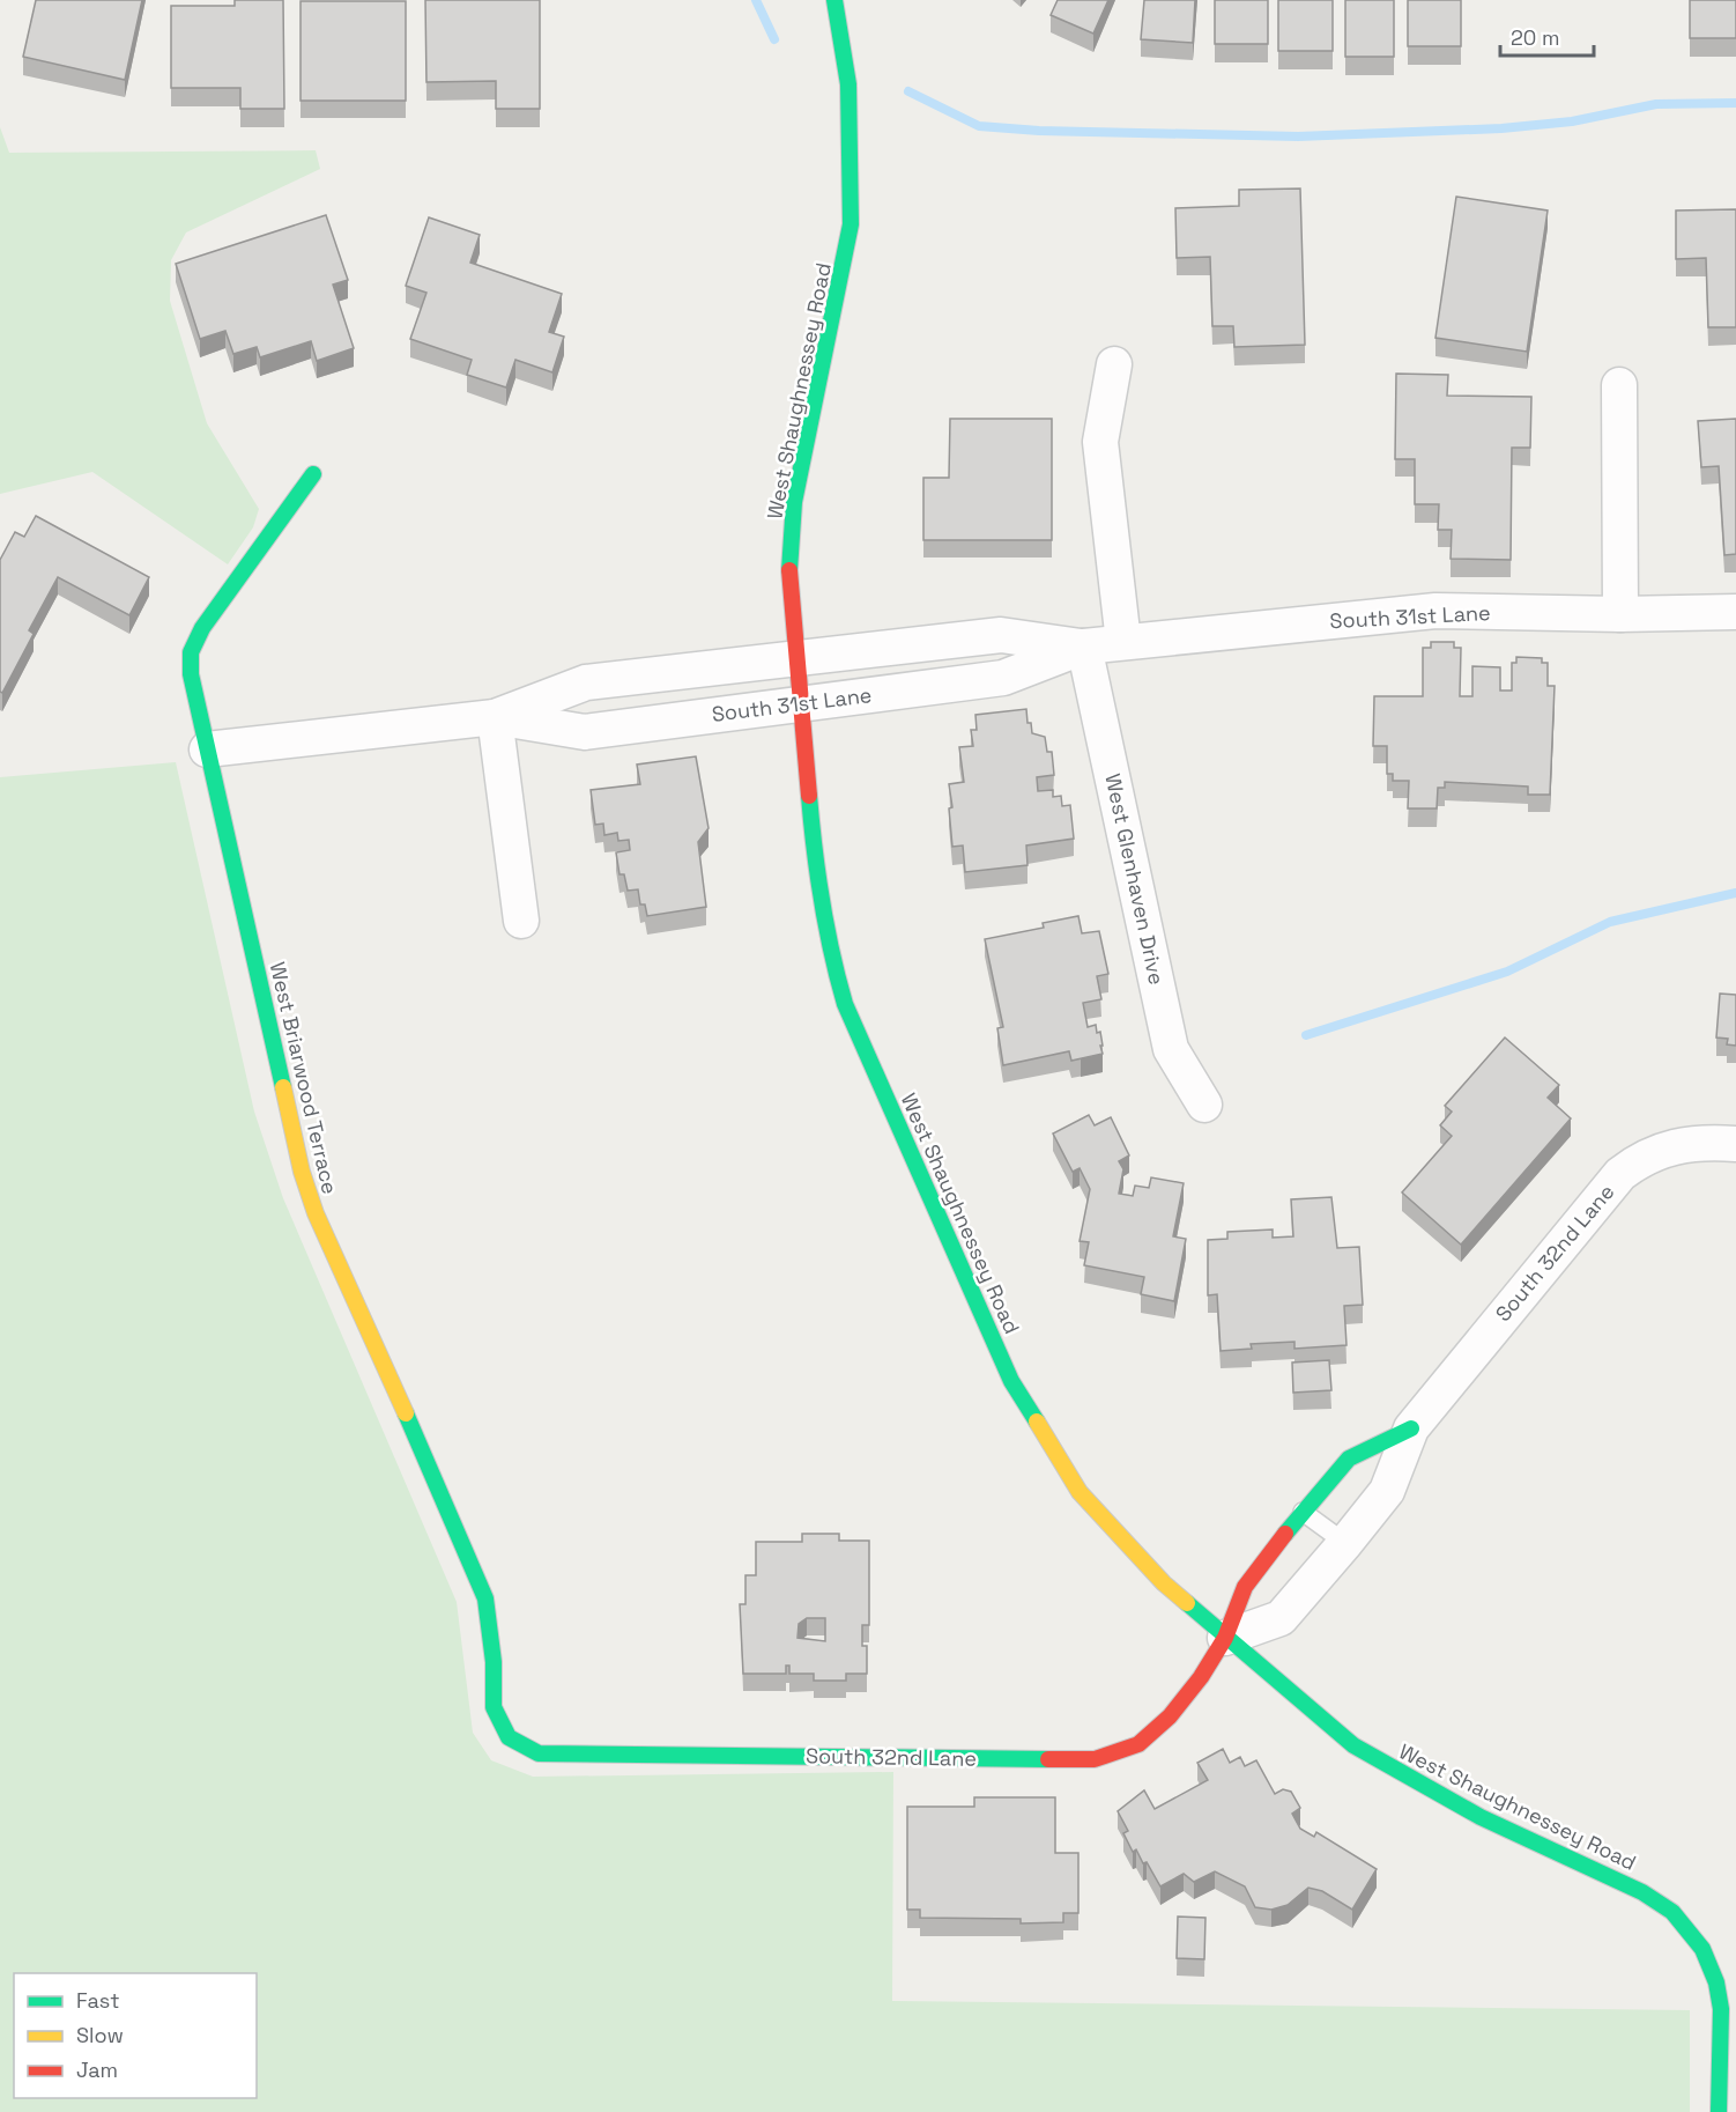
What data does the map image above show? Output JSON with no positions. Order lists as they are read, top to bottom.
{
  "streets": {
    "street": [
      "West Shaughnessey Road",
      "South 31st Lane",
      "West Glenhaven Drive",
      "West Briarwood Terrace",
      "South 32nd Lane"
    ]
  },
  "crossings": [
    ["West Shaughnessey Road", "South 31st Lane"],
    ["West Shaughnessey Road", "South 32nd Lane"],
    ["South 31st Lane", "West Glenhaven Drive"],
    ["South 31st Lane", "West Briarwood Terrace"],
    ["West Briarwood Terrace", "South 32nd Lane"]
  ],
  "legend": ["Fast", "Slow", "Jam"],
  "scale_bar": "20 m"
}
